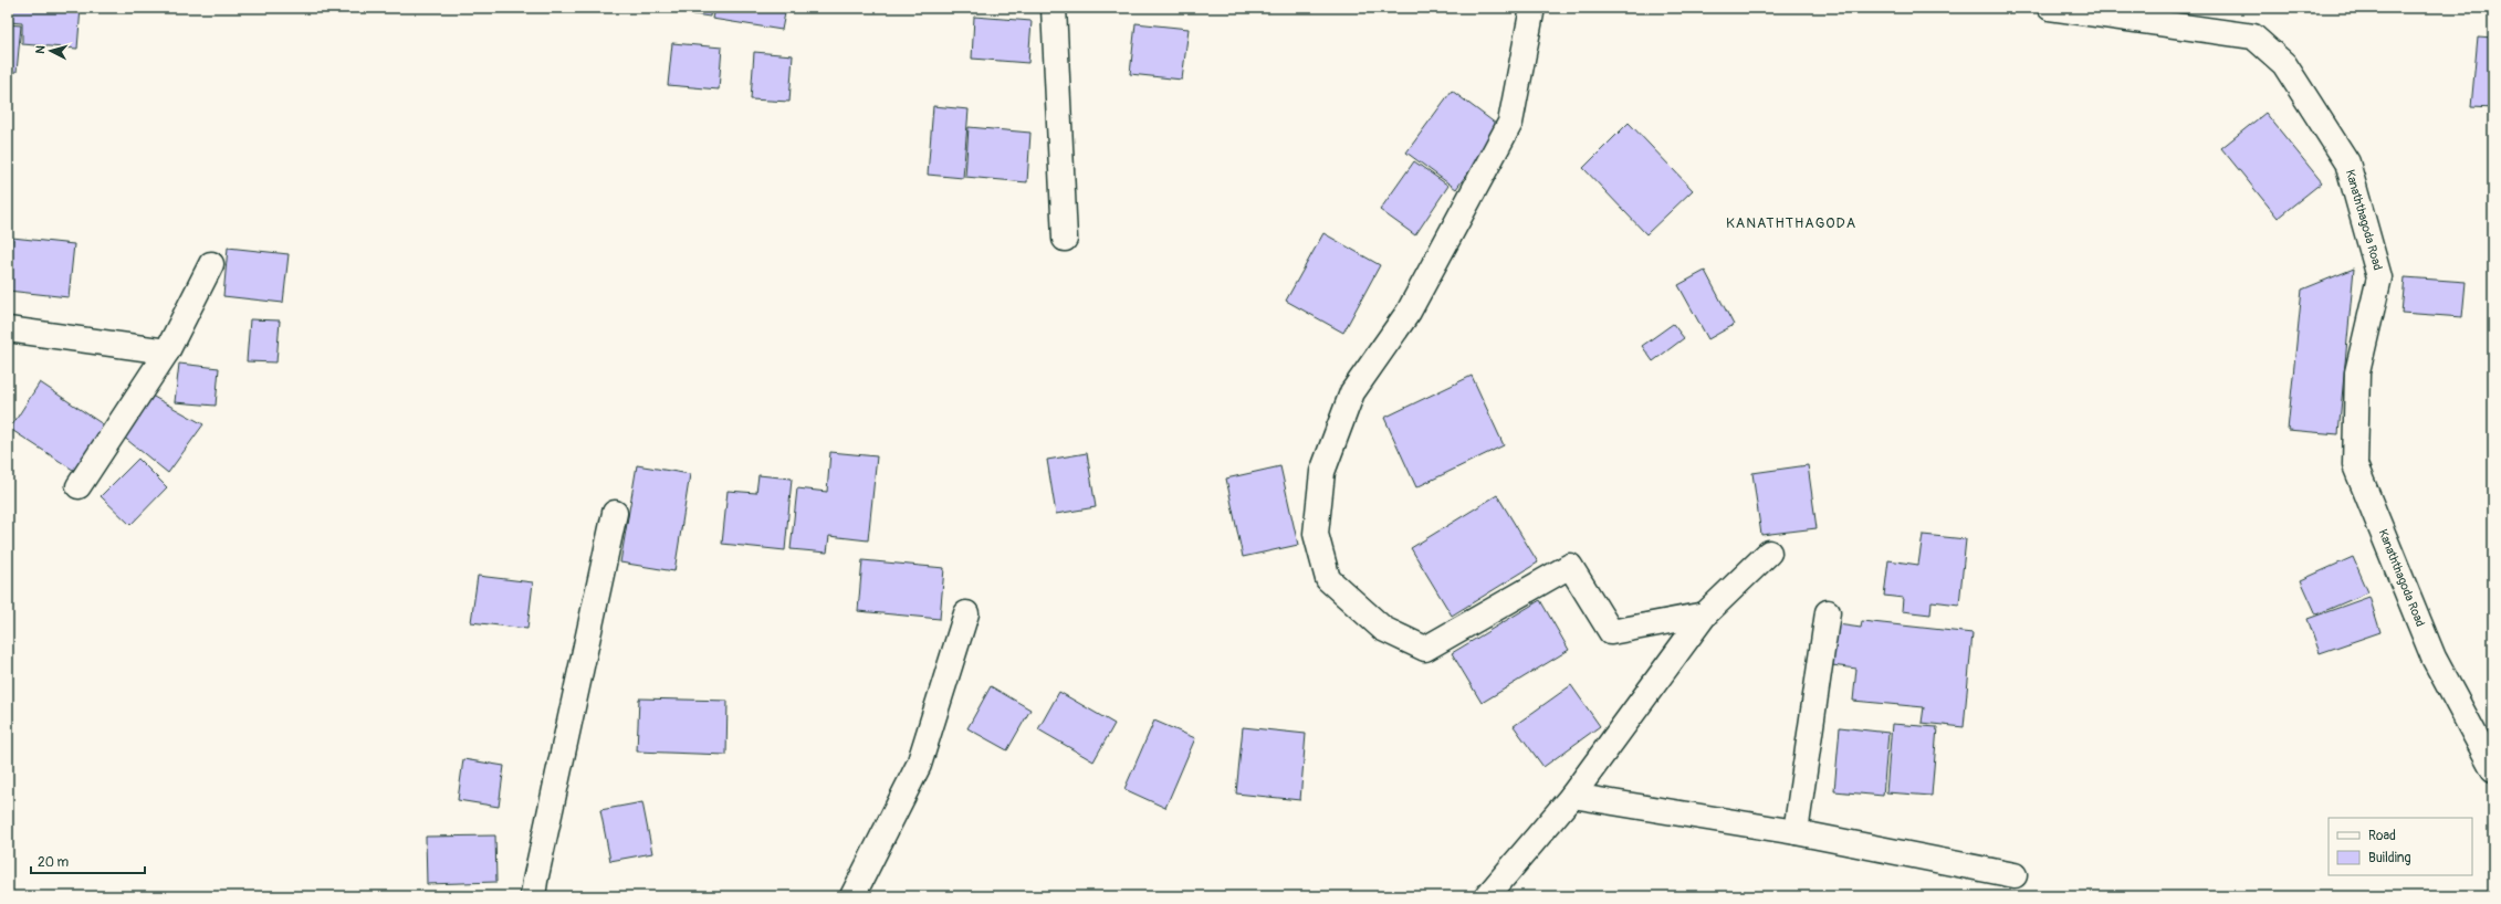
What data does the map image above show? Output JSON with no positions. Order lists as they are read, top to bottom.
{
  "streets": {
    "street": ["Kanaththagoda Road"]
  },
  "districts": ["KANATHTHAGODA"],
  "legend": ["Road", "Building"],
  "scale_bar": "20 m",
  "north": "left"
}
